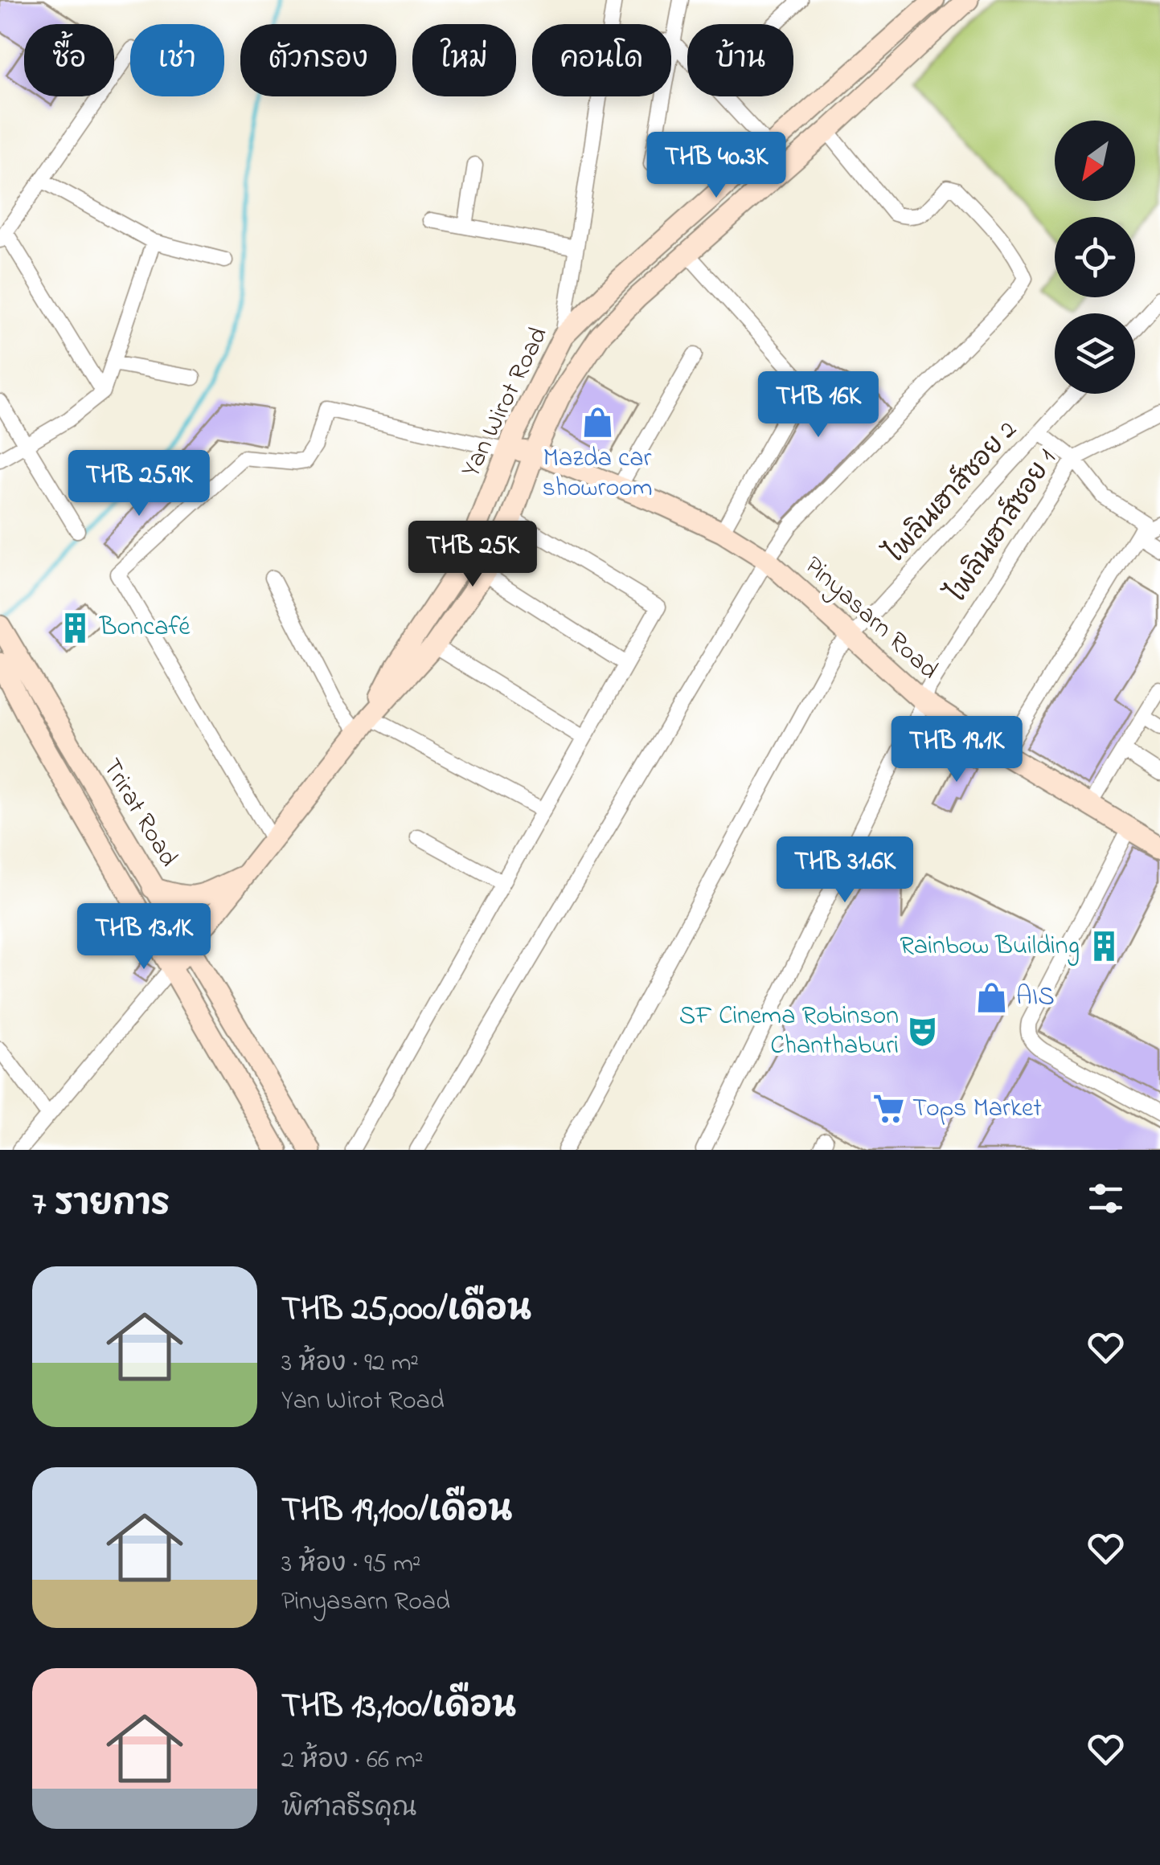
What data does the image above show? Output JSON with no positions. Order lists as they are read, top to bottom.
{
  "streets": {
    "main road": ["Yan Wirot Road", "Pinyasarn Road", "Trirat Road"],
    "street": ["ไพลินเฮาส์ซอย 2", "ไพลินเฮาส์ซอย 1"]
  },
  "crossings": [
    ["Yan Wirot Road", "Pinyasarn Road"],
    ["Yan Wirot Road", "Trirat Road"],
    ["ไพลินเฮาส์ซอย 2", "Pinyasarn Road"],
    ["ไพลินเฮาส์ซอย 1", "Pinyasarn Road"]
  ],
  "places": {
    "shop": ["Mazda car showroom", "AIS"],
    "building": ["Boncafé", "Rainbow Building"],
    "theatre": ["SF Cinema Robinson Chanthaburi"],
    "supermarket": ["Tops Market"]
  },
  "north": "bottom left",
  "page": {
    "chip": [
      "ซื้อ",
      "เช่า",
      "ตัวกรอง",
      "ใหม่",
      "คอนโด",
      "บ้าน"
    ],
    "price": [
      "THB 40.3K",
      "THB 16K",
      "THB 25.9K",
      "THB 25K",
      "THB 19.1K",
      "THB 31.6K",
      "THB 13.1K"
    ],
    "heading": "7 รายการ",
    "list": [
      {
        "name": "THB 25,000/เดือน",
        "note": "3 ห้อง · 92 m² · Yan Wirot Road"
      },
      {
        "name": "THB 19,100/เดือน",
        "note": "3 ห้อง · 95 m² · Pinyasarn Road"
      },
      {
        "name": "THB 13,100/เดือน",
        "note": "2 ห้อง · 66 m² · พิศาลธีรคุณ"
      }
    ]
  }
}
